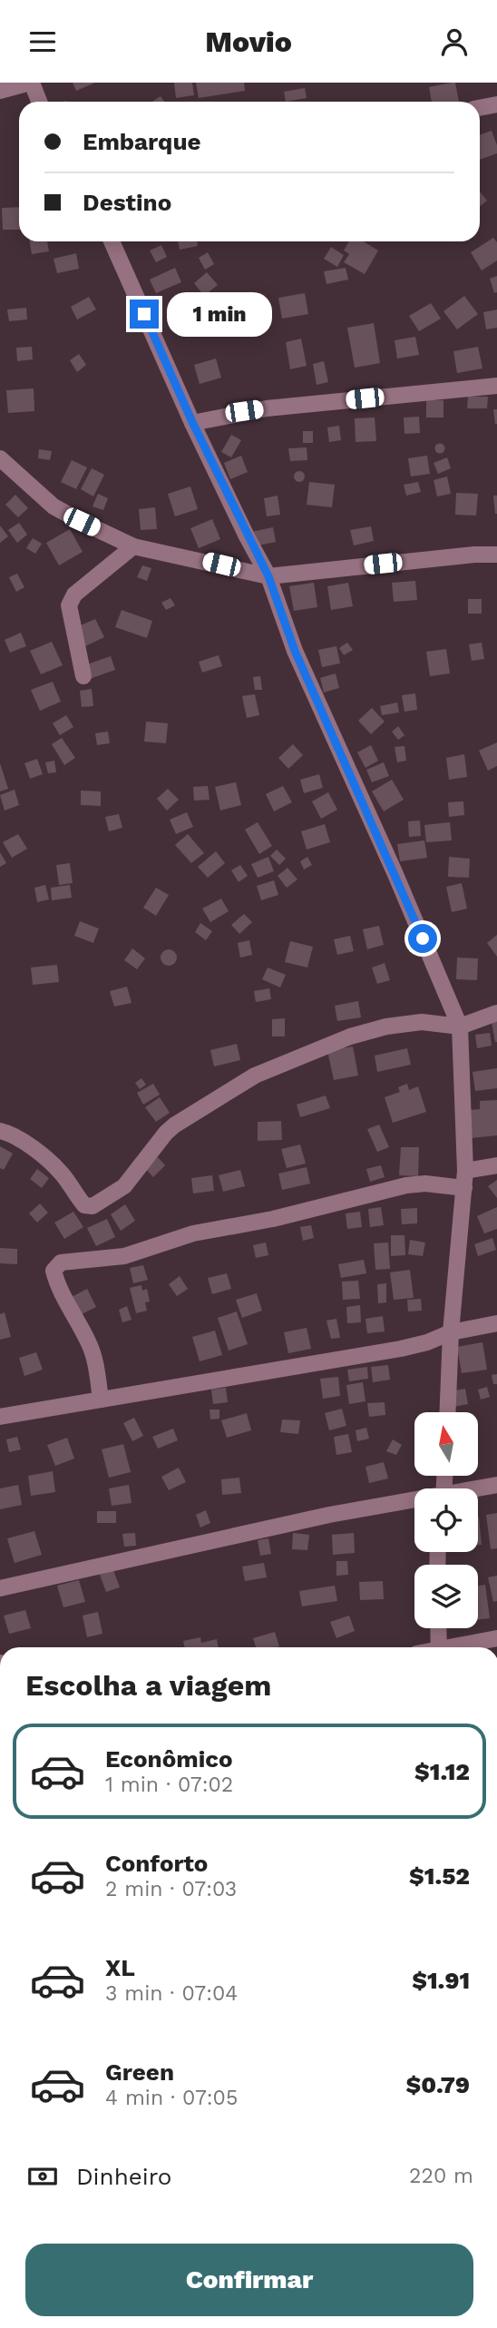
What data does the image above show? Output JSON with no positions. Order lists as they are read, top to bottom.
{
  "north": "top",
  "page": {
    "header": "Movio",
    "banner": ["Embarque", "Destino"],
    "bubble": "1 min",
    "heading": "Escolha a viagem",
    "list": [
      {
        "name": "Econômico",
        "note": "1 min · 07:02",
        "value": "$1.12"
      },
      {
        "name": "Conforto",
        "note": "2 min · 07:03",
        "value": "$1.52"
      },
      {
        "name": "XL",
        "note": "3 min · 07:04",
        "value": "$1.91"
      },
      {
        "name": "Green",
        "note": "4 min · 07:05",
        "value": "$0.79"
      }
    ],
    "pay": ["Dinheiro", "220 m"],
    "buttons": "Confirmar"
  }
}
